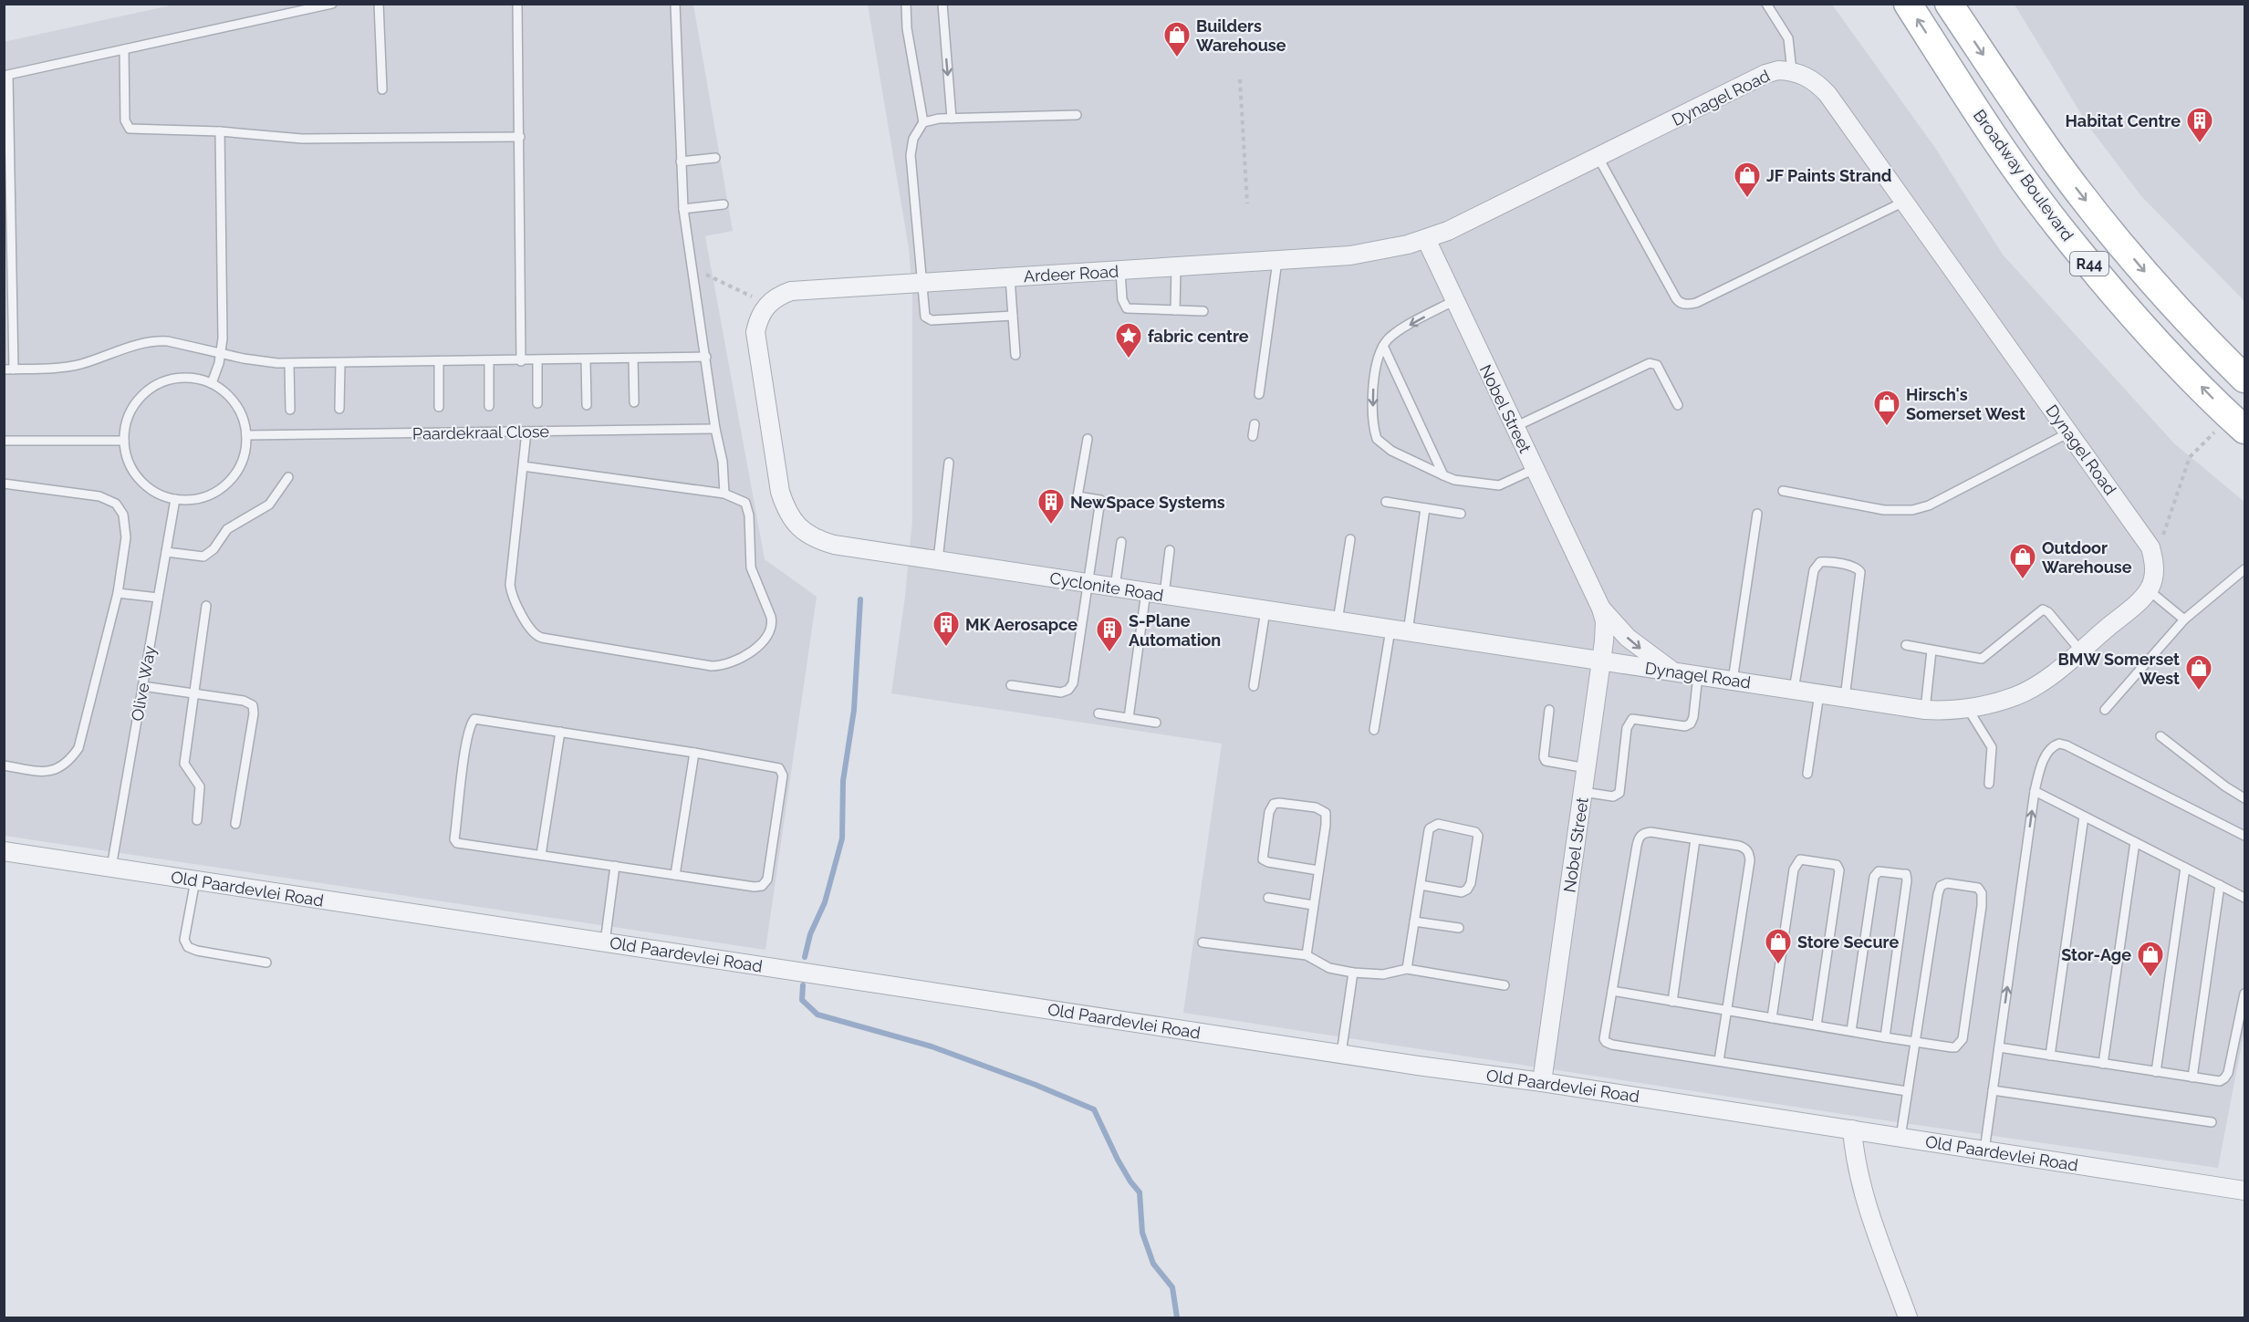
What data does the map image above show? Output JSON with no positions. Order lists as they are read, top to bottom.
{
  "streets": {
    "main road": ["Broadway Boulevard", "R44"],
    "street": [
      "Dynagel Road",
      "Ardeer Road",
      "Nobel Street",
      "Cyclonite Road",
      "Old Paardevlei Road"
    ],
    "lane": ["Paardekraal Close", "Olive Way"]
  },
  "crossings": [
    ["Dynagel Road", "Ardeer Road"],
    ["Dynagel Road", "Nobel Street"],
    ["Dynagel Road", "Cyclonite Road"],
    ["Ardeer Road", "Nobel Street"],
    ["Ardeer Road", "Cyclonite Road"],
    ["Nobel Street", "Cyclonite Road"],
    ["Nobel Street", "Old Paardevlei Road"],
    ["Paardekraal Close", "Olive Way"],
    ["Olive Way", "Old Paardevlei Road"]
  ],
  "places": {
    "shop": [
      "Builders Warehouse",
      "JF Paints Strand",
      "Hirsch's Somerset West",
      "Outdoor Warehouse",
      "BMW Somerset West",
      "Store Secure",
      "Stor-Age"
    ],
    "building": [
      "Habitat Centre",
      "NewSpace Systems",
      "MK Aerosapce",
      "S-Plane Automation"
    ],
    "place": ["fabric centre"]
  }
}
